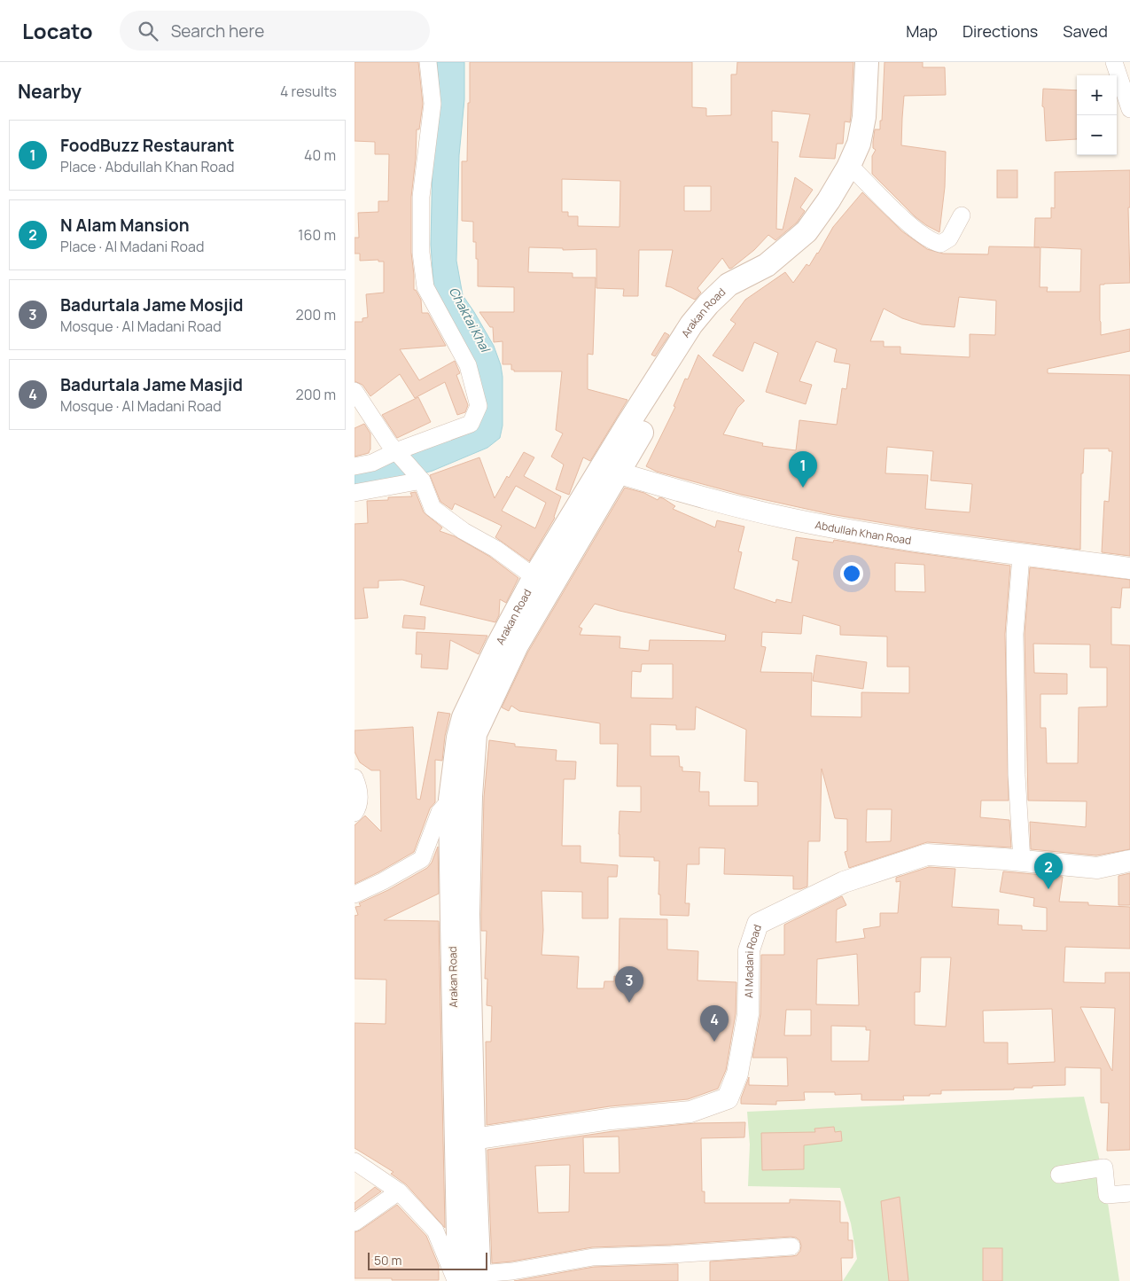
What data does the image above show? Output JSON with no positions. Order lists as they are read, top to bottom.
{
  "streets": {
    "main road": ["Arakan Road"],
    "street": ["Abdullah Khan Road", "Al Madani Road"]
  },
  "crossings": [
    ["Arakan Road", "Abdullah Khan Road"],
    ["Arakan Road", "Al Madani Road"]
  ],
  "water": ["Chaktai Khal"],
  "scale_bar": "50 m",
  "page": {
    "header": "Locato",
    "search": "Search here",
    "nav": ["Map", "Directions", "Saved"],
    "heading": ["Nearby", "4 results"],
    "map_buttons": ["+", "−"],
    "list": [
      {
        "mark": "1",
        "name": "FoodBuzz Restaurant",
        "note": "Place · Abdullah Khan Road",
        "value": "40 m"
      },
      {
        "mark": "2",
        "name": "N Alam Mansion",
        "note": "Place · Al Madani Road",
        "value": "160 m"
      },
      {
        "mark": "3",
        "name": "Badurtala Jame Mosjid",
        "note": "Mosque · Al Madani Road",
        "value": "200 m"
      },
      {
        "mark": "4",
        "name": "Badurtala Jame Masjid",
        "note": "Mosque · Al Madani Road",
        "value": "200 m"
      }
    ],
    "pins": [
      "1",
      "2",
      "3",
      "4"
    ],
    "scale": "50 m"
  }
}
